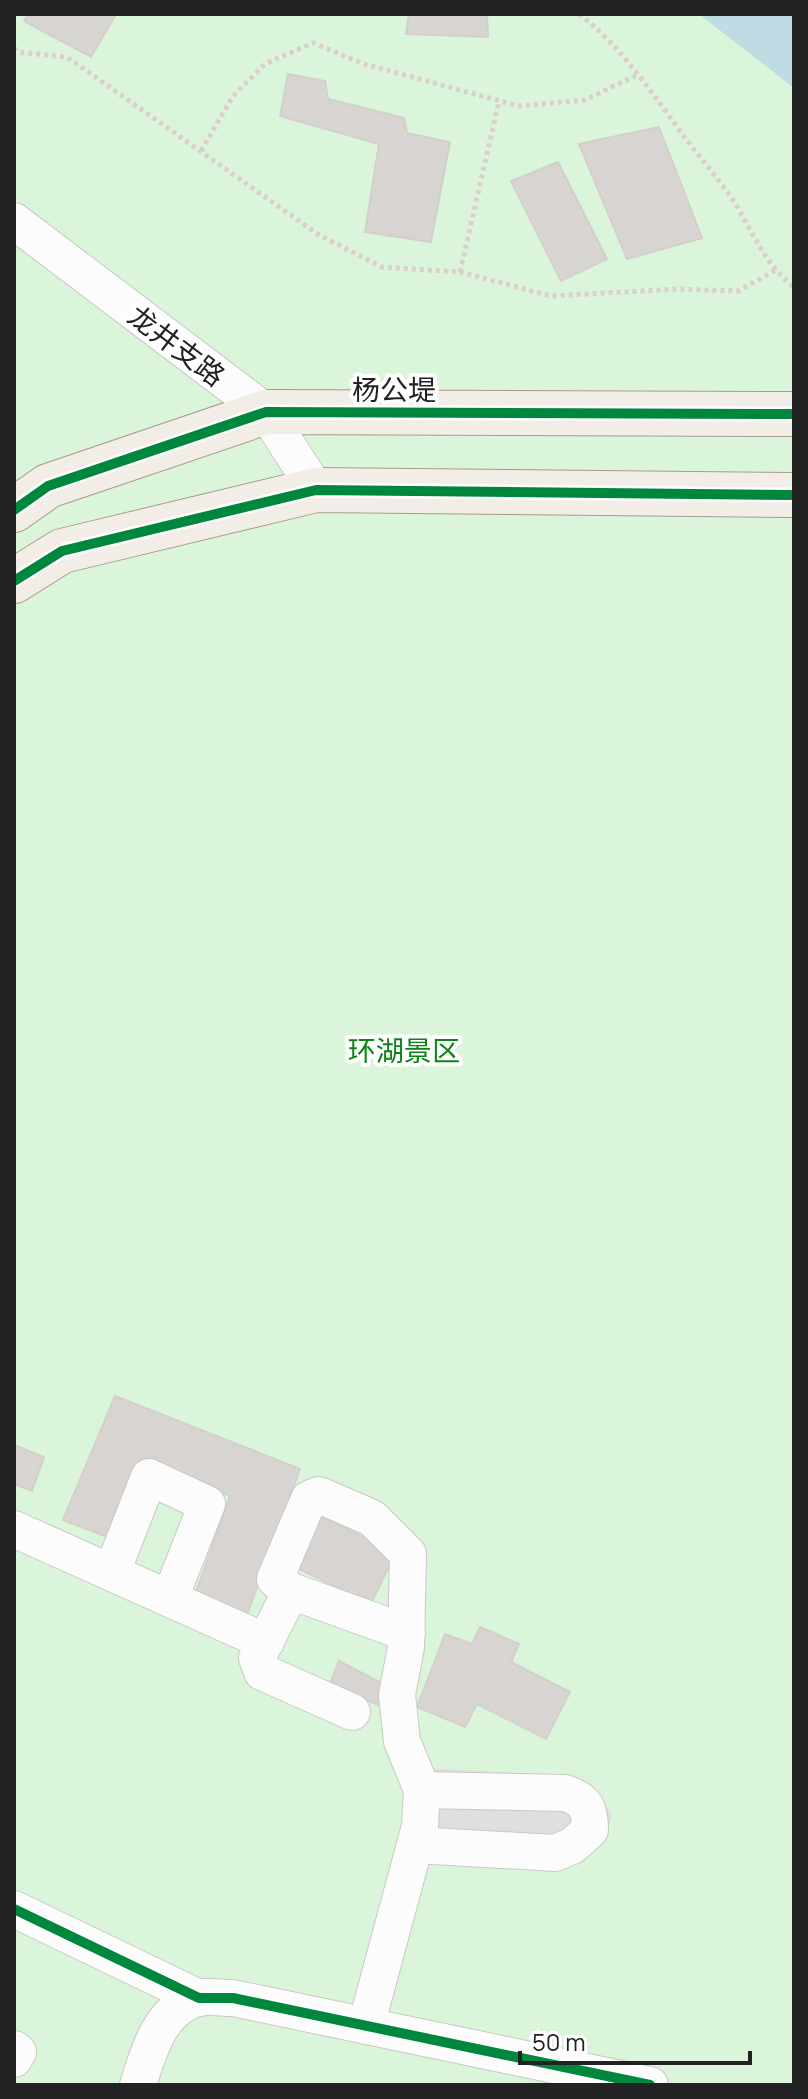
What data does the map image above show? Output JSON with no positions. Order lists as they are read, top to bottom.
{
  "streets": {
    "main road": ["杨公堤"],
    "street": ["龙井支路"]
  },
  "crossings": [
    ["龙井支路", "杨公堤"]
  ],
  "parks": ["环湖景区"],
  "scale_bar": "50 m"
}
